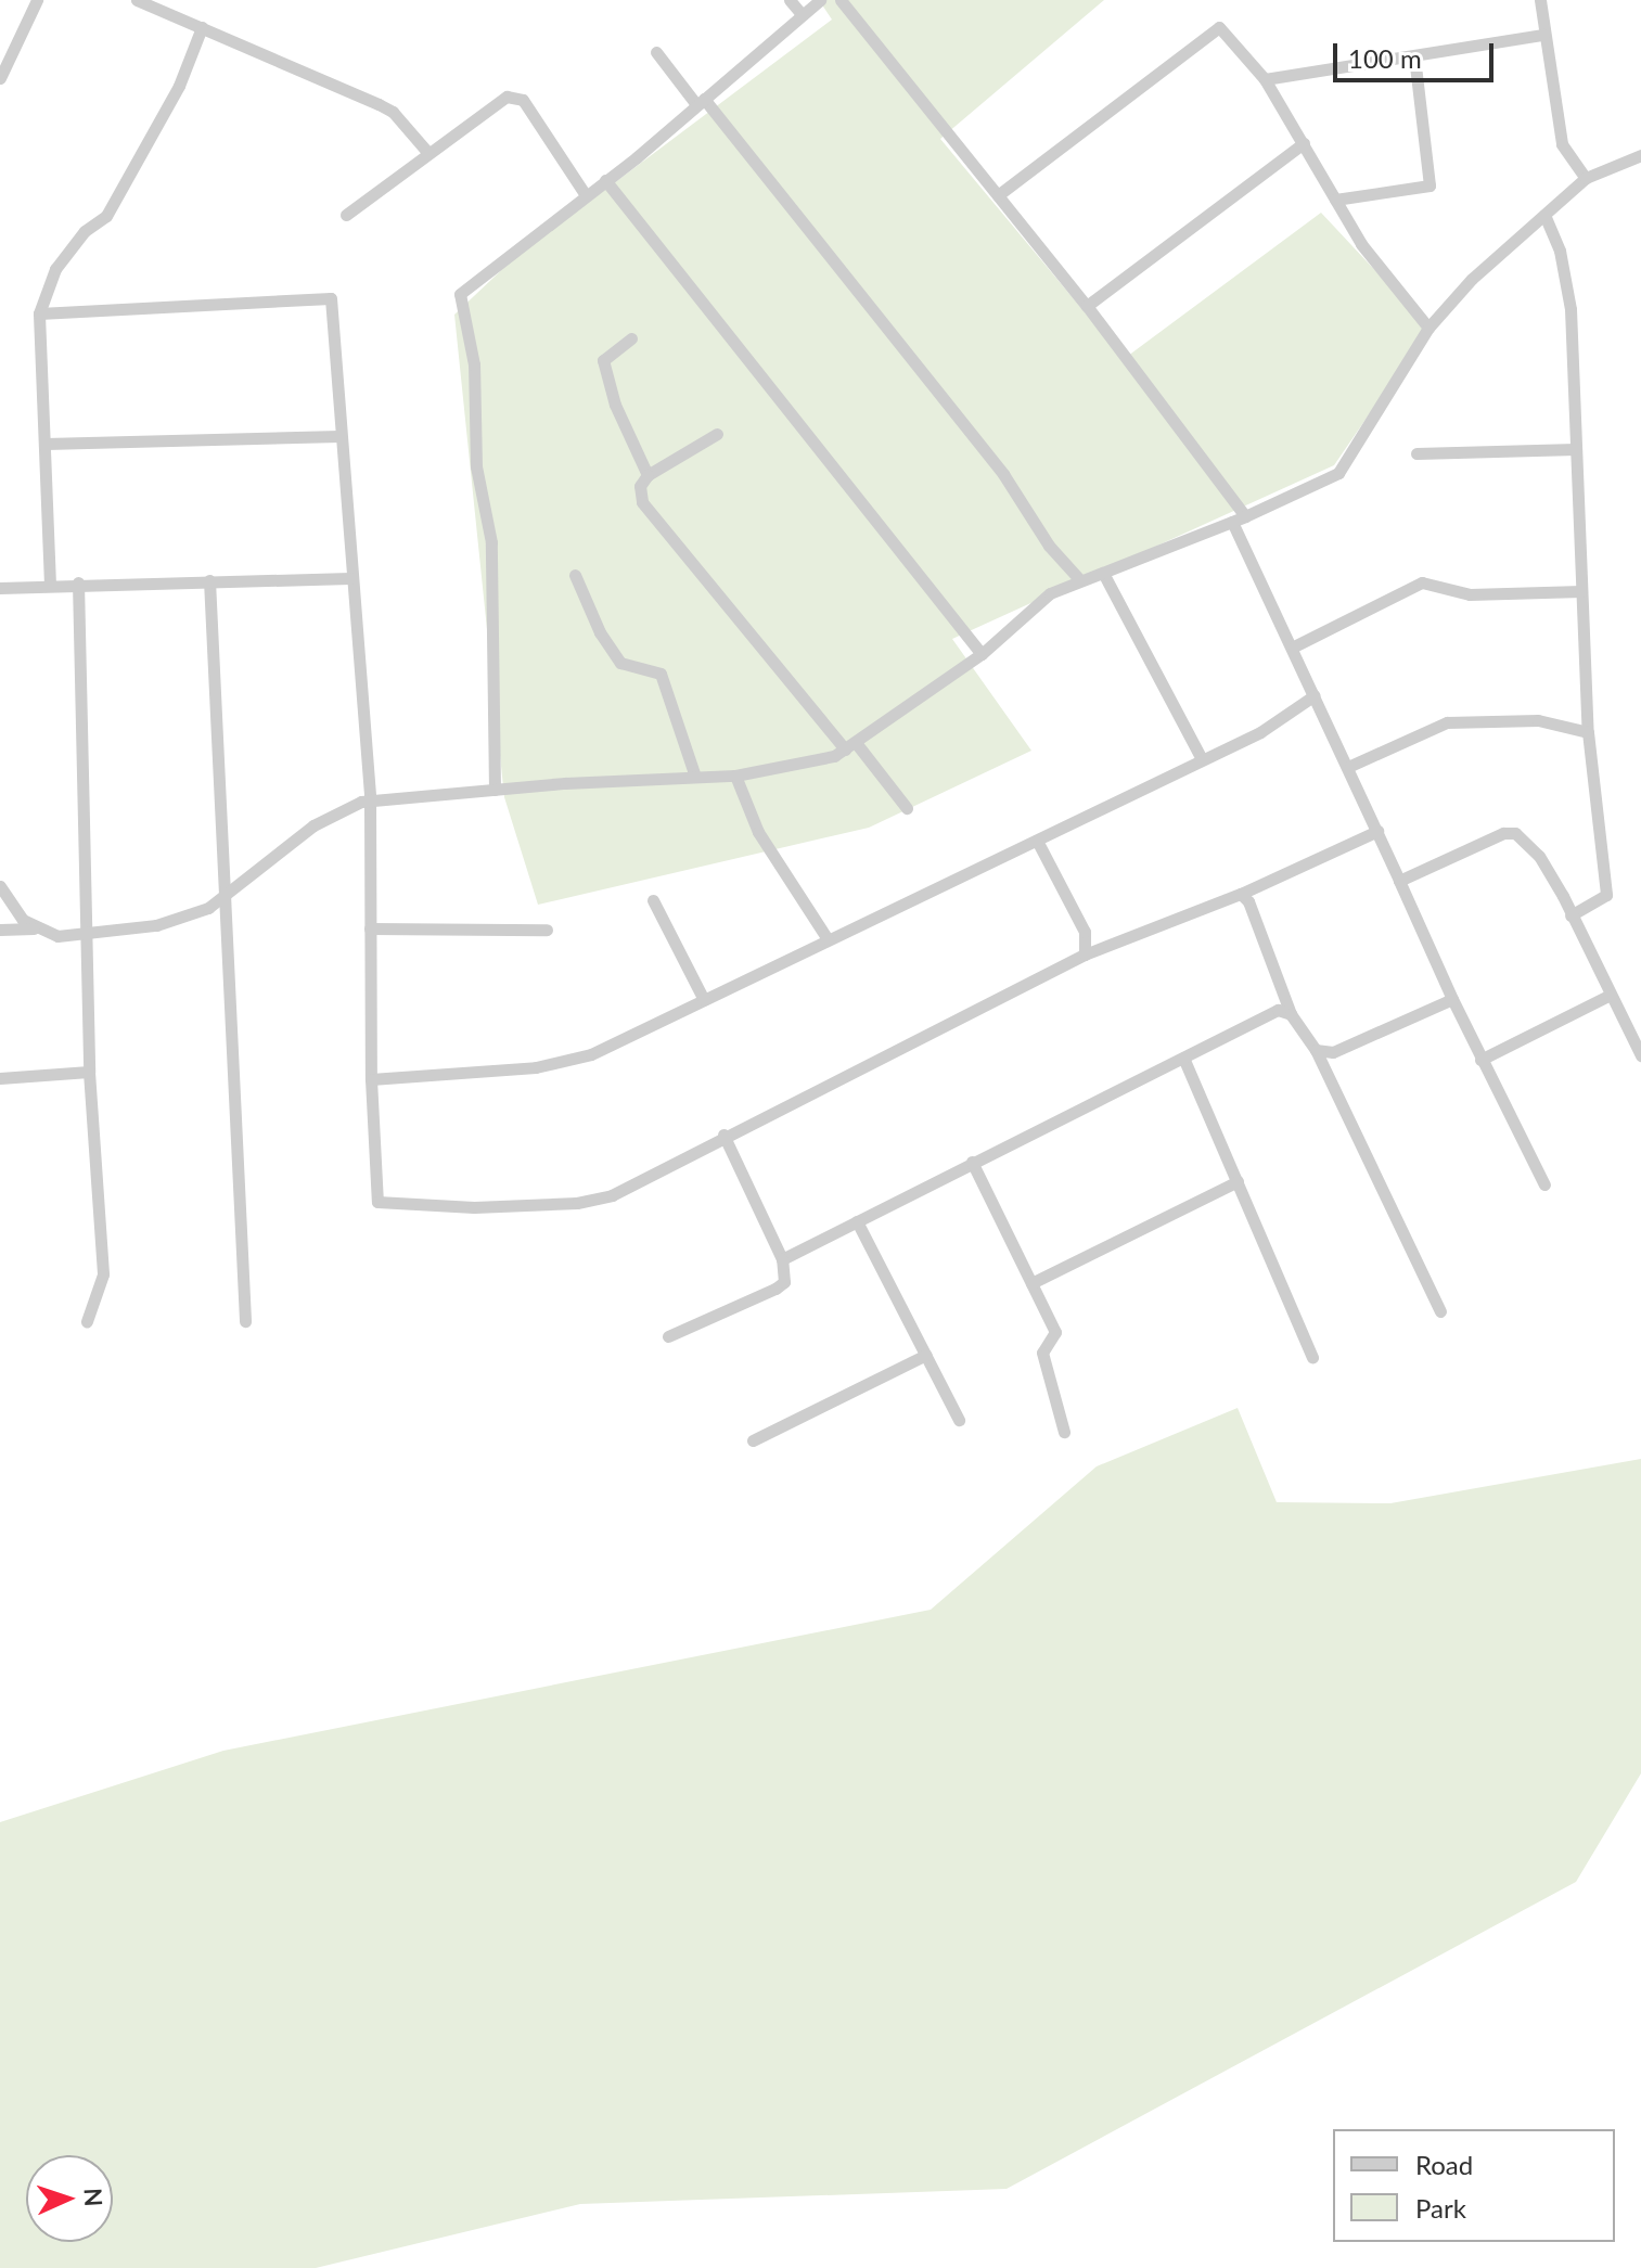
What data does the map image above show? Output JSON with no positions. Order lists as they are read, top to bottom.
{
  "legend": ["Road", "Park"],
  "scale_bar": "100 m",
  "north": "right"
}
